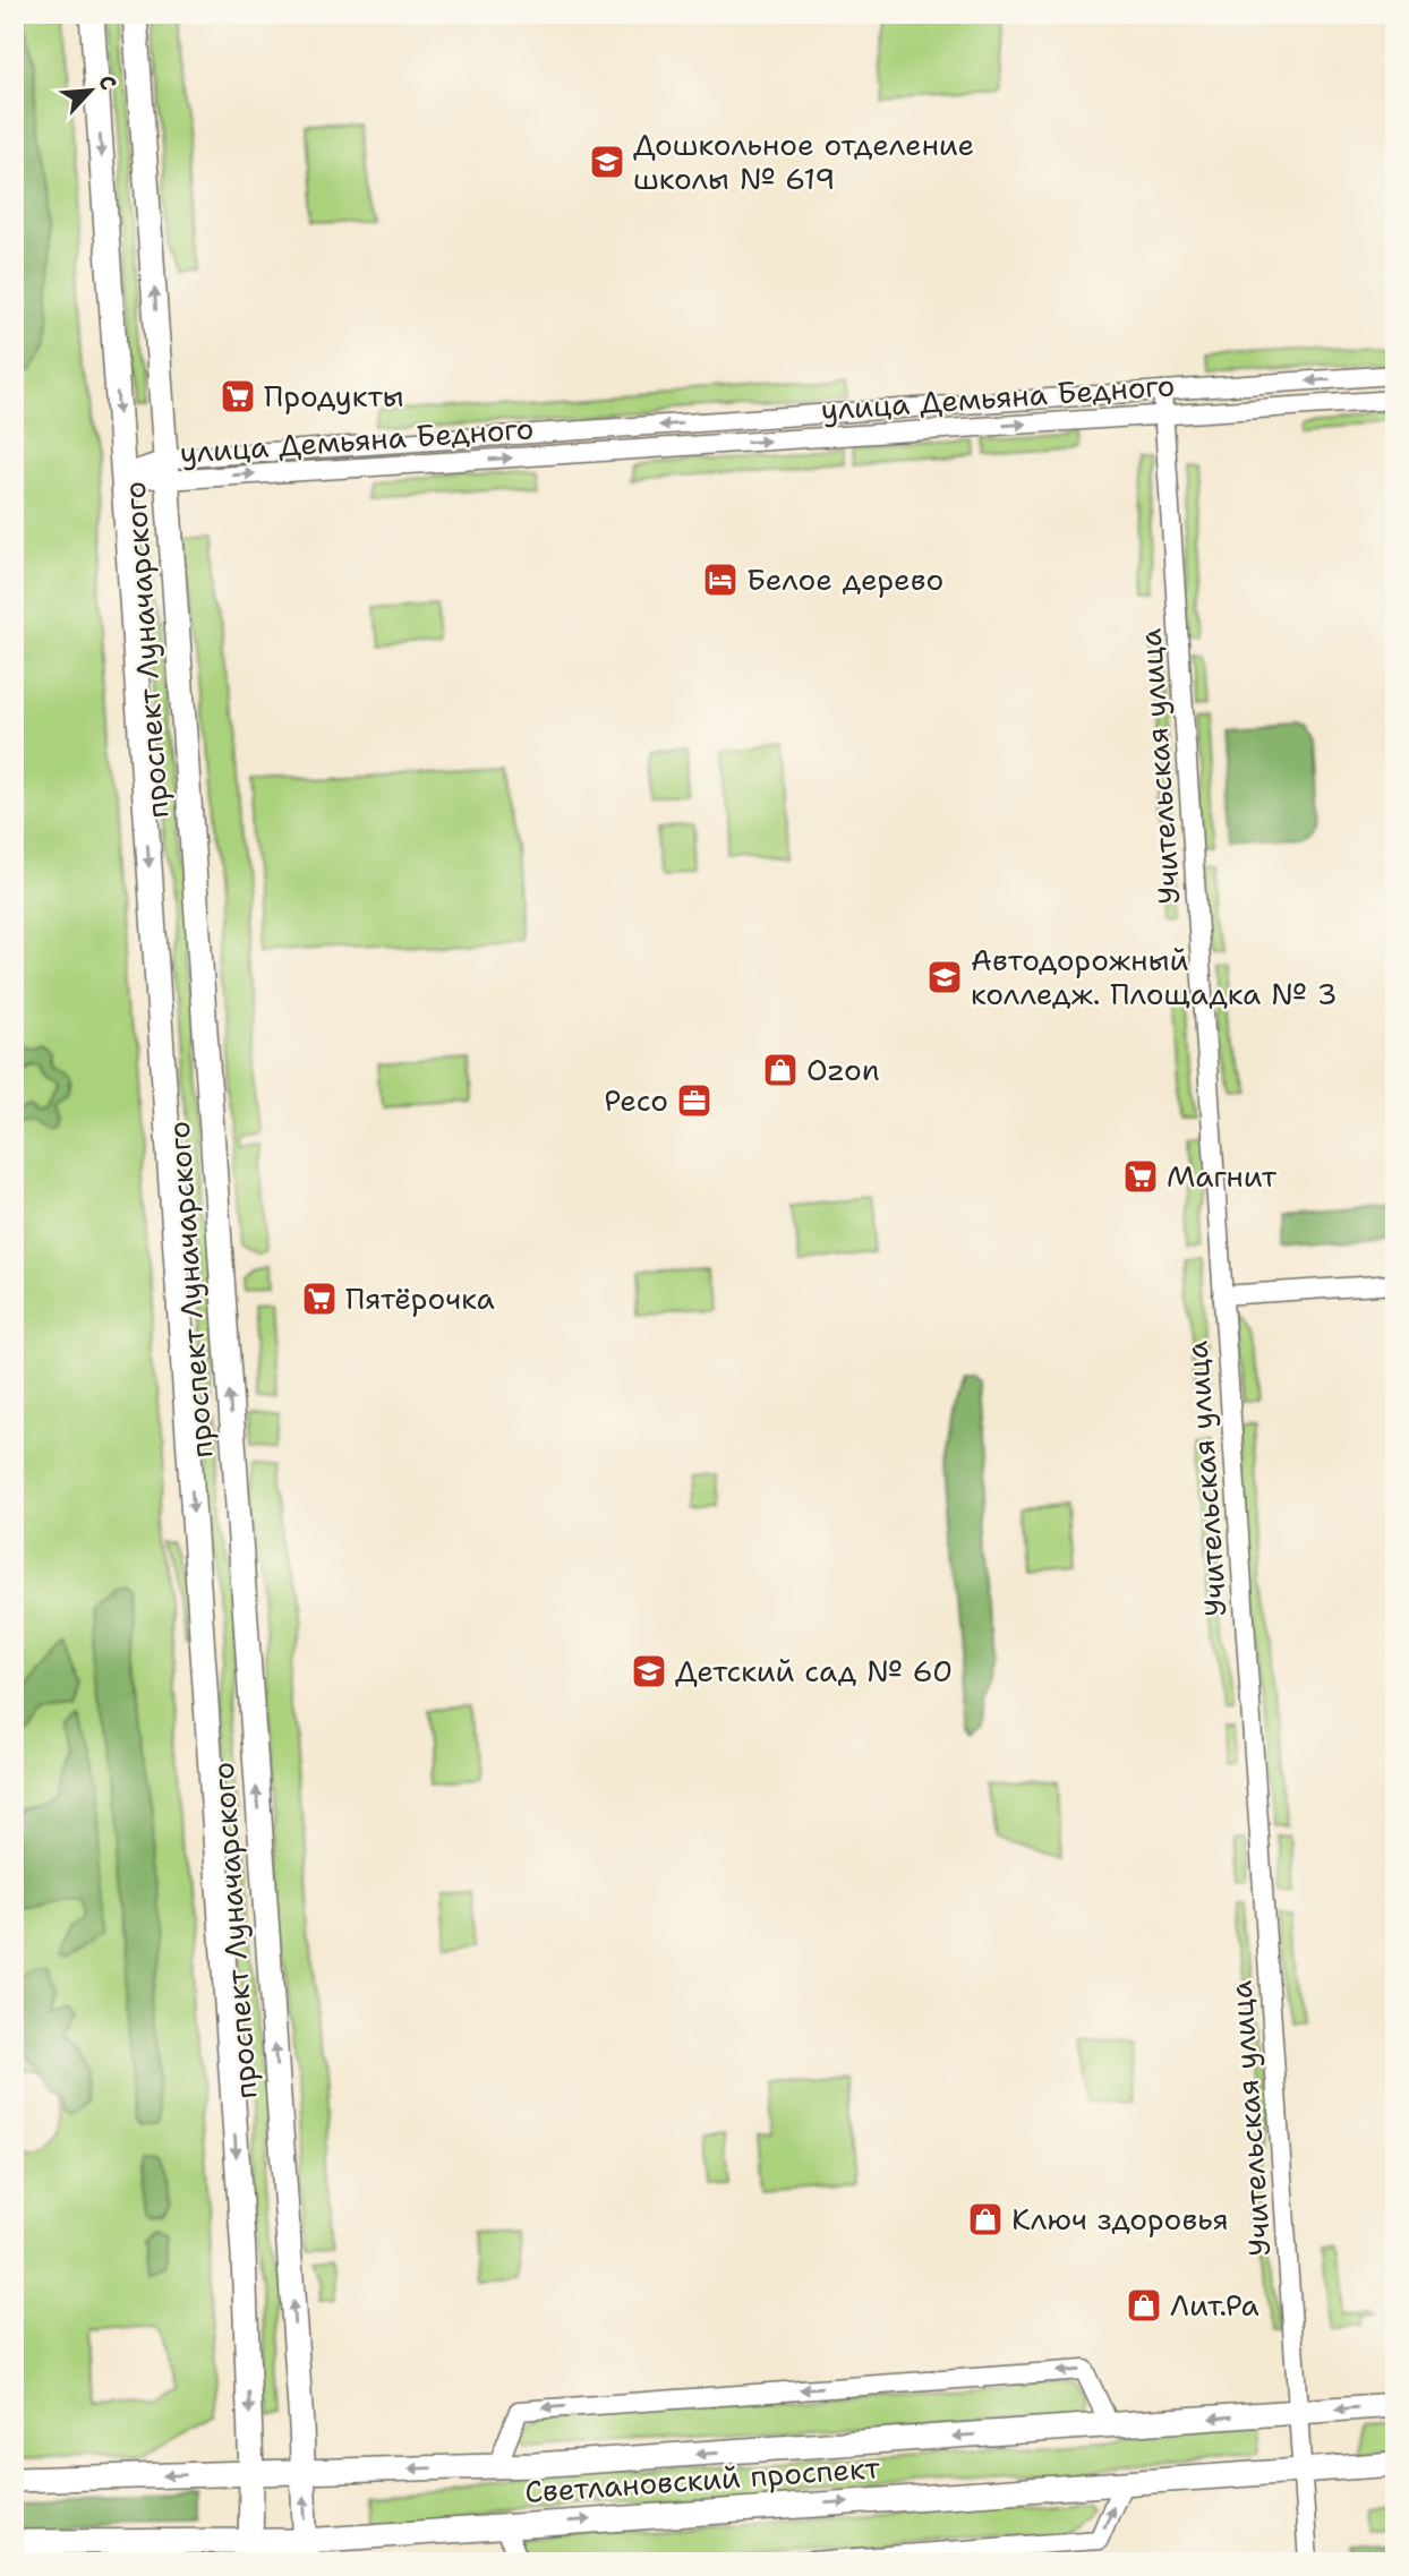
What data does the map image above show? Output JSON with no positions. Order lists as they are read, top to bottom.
{
  "streets": {
    "main road": ["проспект Луначарского", "Светлановский проспект"],
    "street": ["улица Демьяна Бедного", "Учительская улица"]
  },
  "crossings": [
    ["улица Демьяна Бедного", "проспект Луначарского"],
    ["улица Демьяна Бедного", "Учительская улица"],
    ["проспект Луначарского", "Светлановский проспект"],
    ["Учительская улица", "Светлановский проспект"]
  ],
  "places": {
    "school or university": ["Дошкольное отделение школы № 619", "Автодорожный колледж. Площадка № 3", "Детский сад № 60"],
    "supermarket": ["Продукты", "Магнит", "Пятёрочка"],
    "hotel": ["Белое дерево"],
    "shop": ["Ozon", "Ключ здоровья", "Лит.Ра"],
    "office": ["Ресо"]
  },
  "north": "top right"
}
